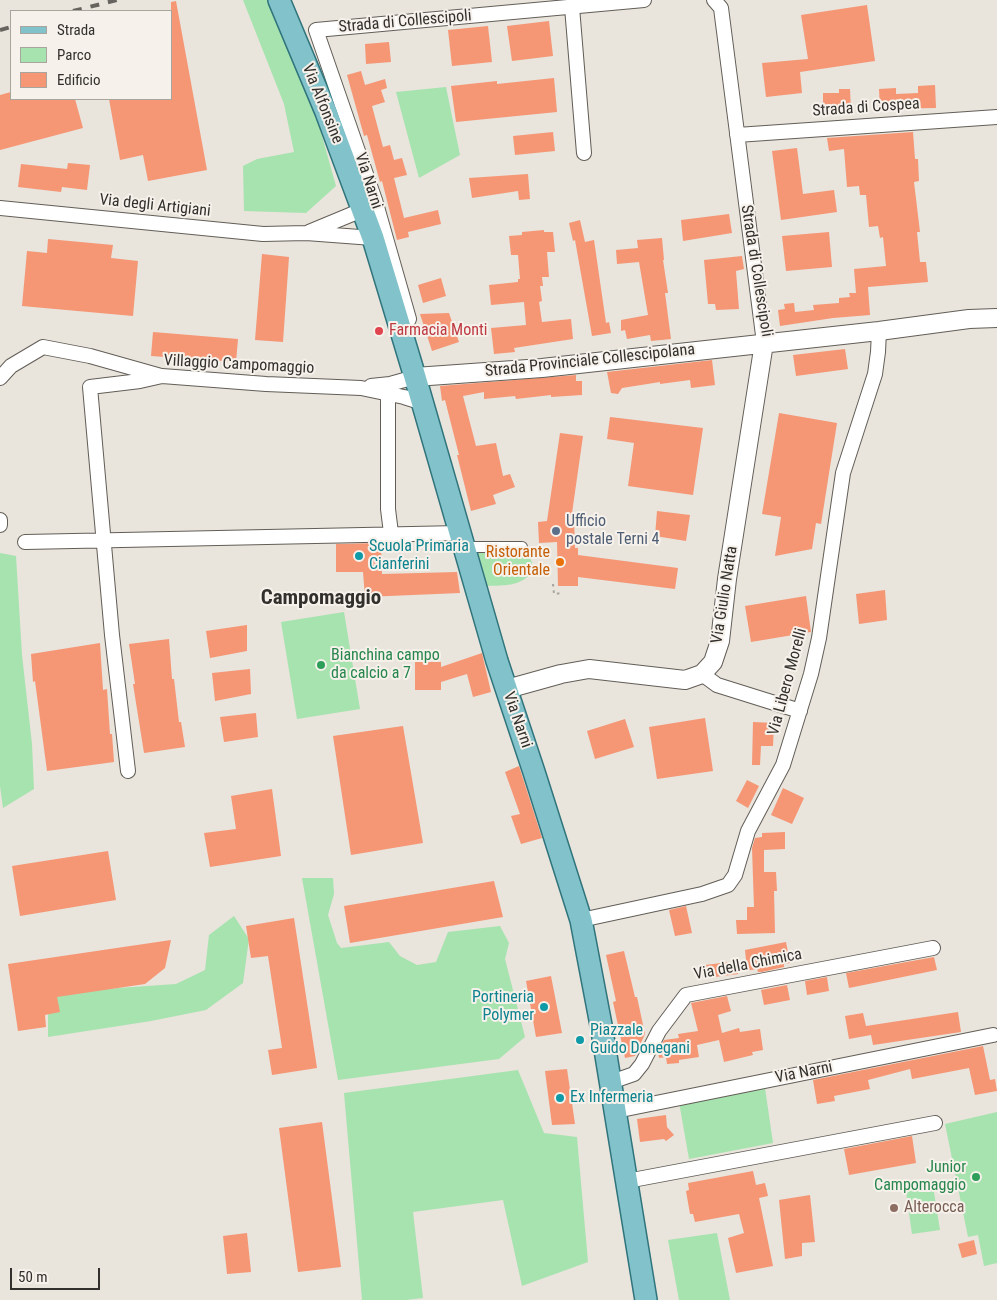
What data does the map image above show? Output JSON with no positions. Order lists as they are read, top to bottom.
{
  "streets": {
    "main road": ["Via Alfonsine", "Via Narni"],
    "street": [
      "Strada di Collescipoli",
      "Strada di Cospea",
      "Via degli Artigiani",
      "Strada Provinciale Collescipolana",
      "Villaggio Campomaggio",
      "Via Giulio Natta",
      "Via Libero Morelli",
      "Via della Chimica"
    ]
  },
  "crossings": [
    ["Strada di Collescipoli", "Strada di Cospea"],
    ["Strada di Collescipoli", "Via Narni"],
    ["Strada di Collescipoli", "Strada Provinciale Collescipolana"],
    ["Strada di Collescipoli", "Via Giulio Natta"],
    ["Strada di Collescipoli", "Via Libero Morelli"],
    ["Via Alfonsine", "Via Narni"],
    ["Via Alfonsine", "Via degli Artigiani"],
    ["Via Narni", "Via degli Artigiani"],
    ["Via Narni", "Strada Provinciale Collescipolana"],
    ["Via Narni", "Villaggio Campomaggio"],
    ["Via Narni", "Via Libero Morelli"],
    ["Via Narni", "Via della Chimica"],
    ["Strada Provinciale Collescipolana", "Villaggio Campomaggio"],
    ["Strada Provinciale Collescipolana", "Via Giulio Natta"]
  ],
  "districts": ["Campomaggio"],
  "places": [
    "Farmacia Monti",
    "Ufficio postale Terni 4",
    "Scuola Primaria Cianferini",
    "Ristorante Orientale",
    "Bianchina campo da calcio a 7",
    "Portineria Polymer",
    "Piazzale Guido Donegani",
    "Ex Infermeria",
    "Junior Campomaggio",
    "Alterocca"
  ],
  "legend": ["Strada", "Parco", "Edificio"],
  "scale_bar": "50 m"
}
